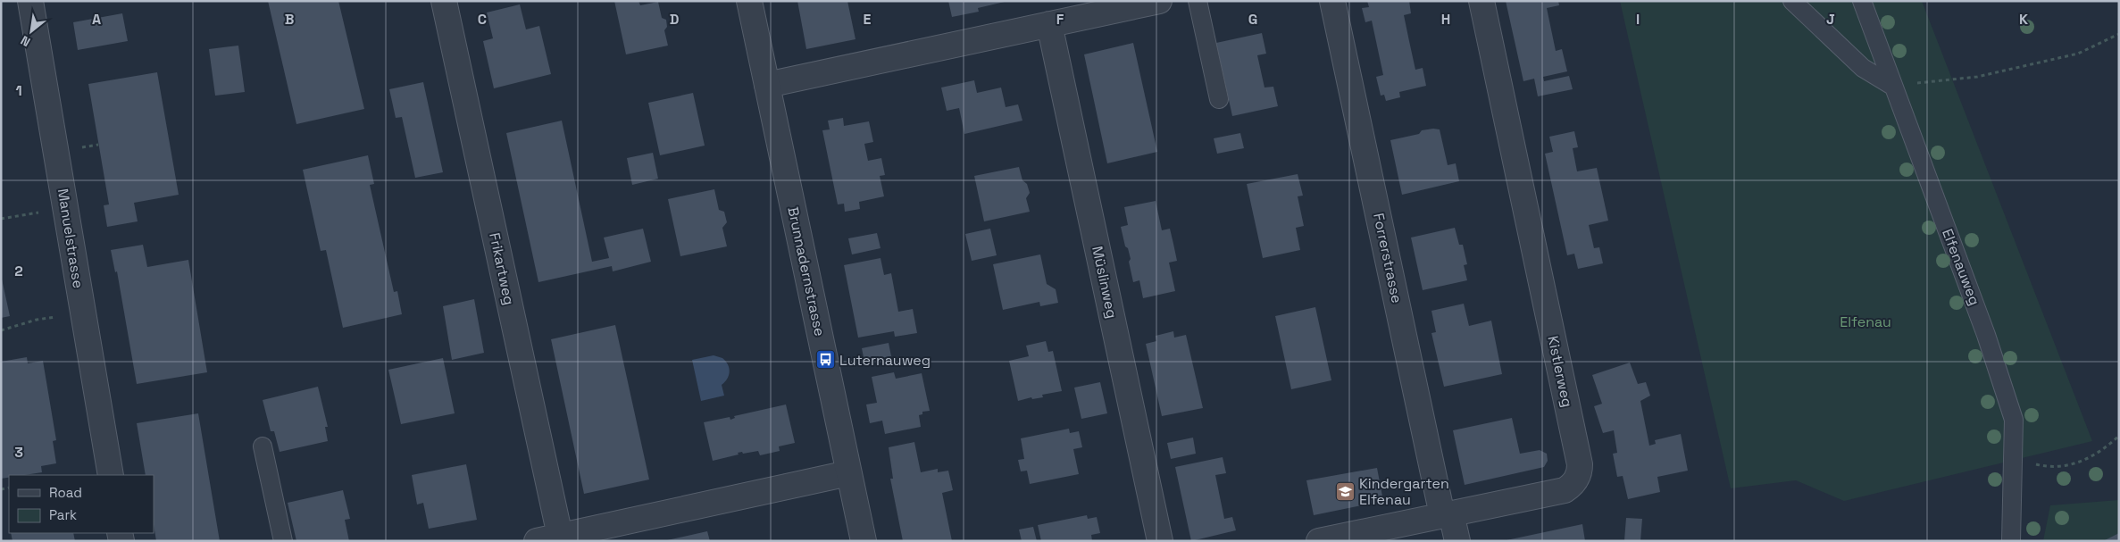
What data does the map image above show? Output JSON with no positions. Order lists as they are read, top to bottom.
{
  "streets": {
    "street": [
      "Manuelstrasse",
      "Forrerstrasse",
      "Frikartweg",
      "Brunnadernstrasse",
      "Müslinweg",
      "Kistlerweg"
    ],
    "lane": ["Elfenauweg"]
  },
  "crossings": [
    ["Forrerstrasse", "Kistlerweg"]
  ],
  "parks": ["Elfenau"],
  "places": {
    "bus stop": ["Luternauweg"],
    "school or university": ["Kindergarten Elfenau"]
  },
  "legend": ["Road", "Park"],
  "north": "bottom left",
  "grid": {
    "columns": [
      "A",
      "B",
      "C",
      "D",
      "E",
      "F",
      "G",
      "H",
      "I",
      "J",
      "K"
    ],
    "rows": ["1", "2", "3"]
  }
}
